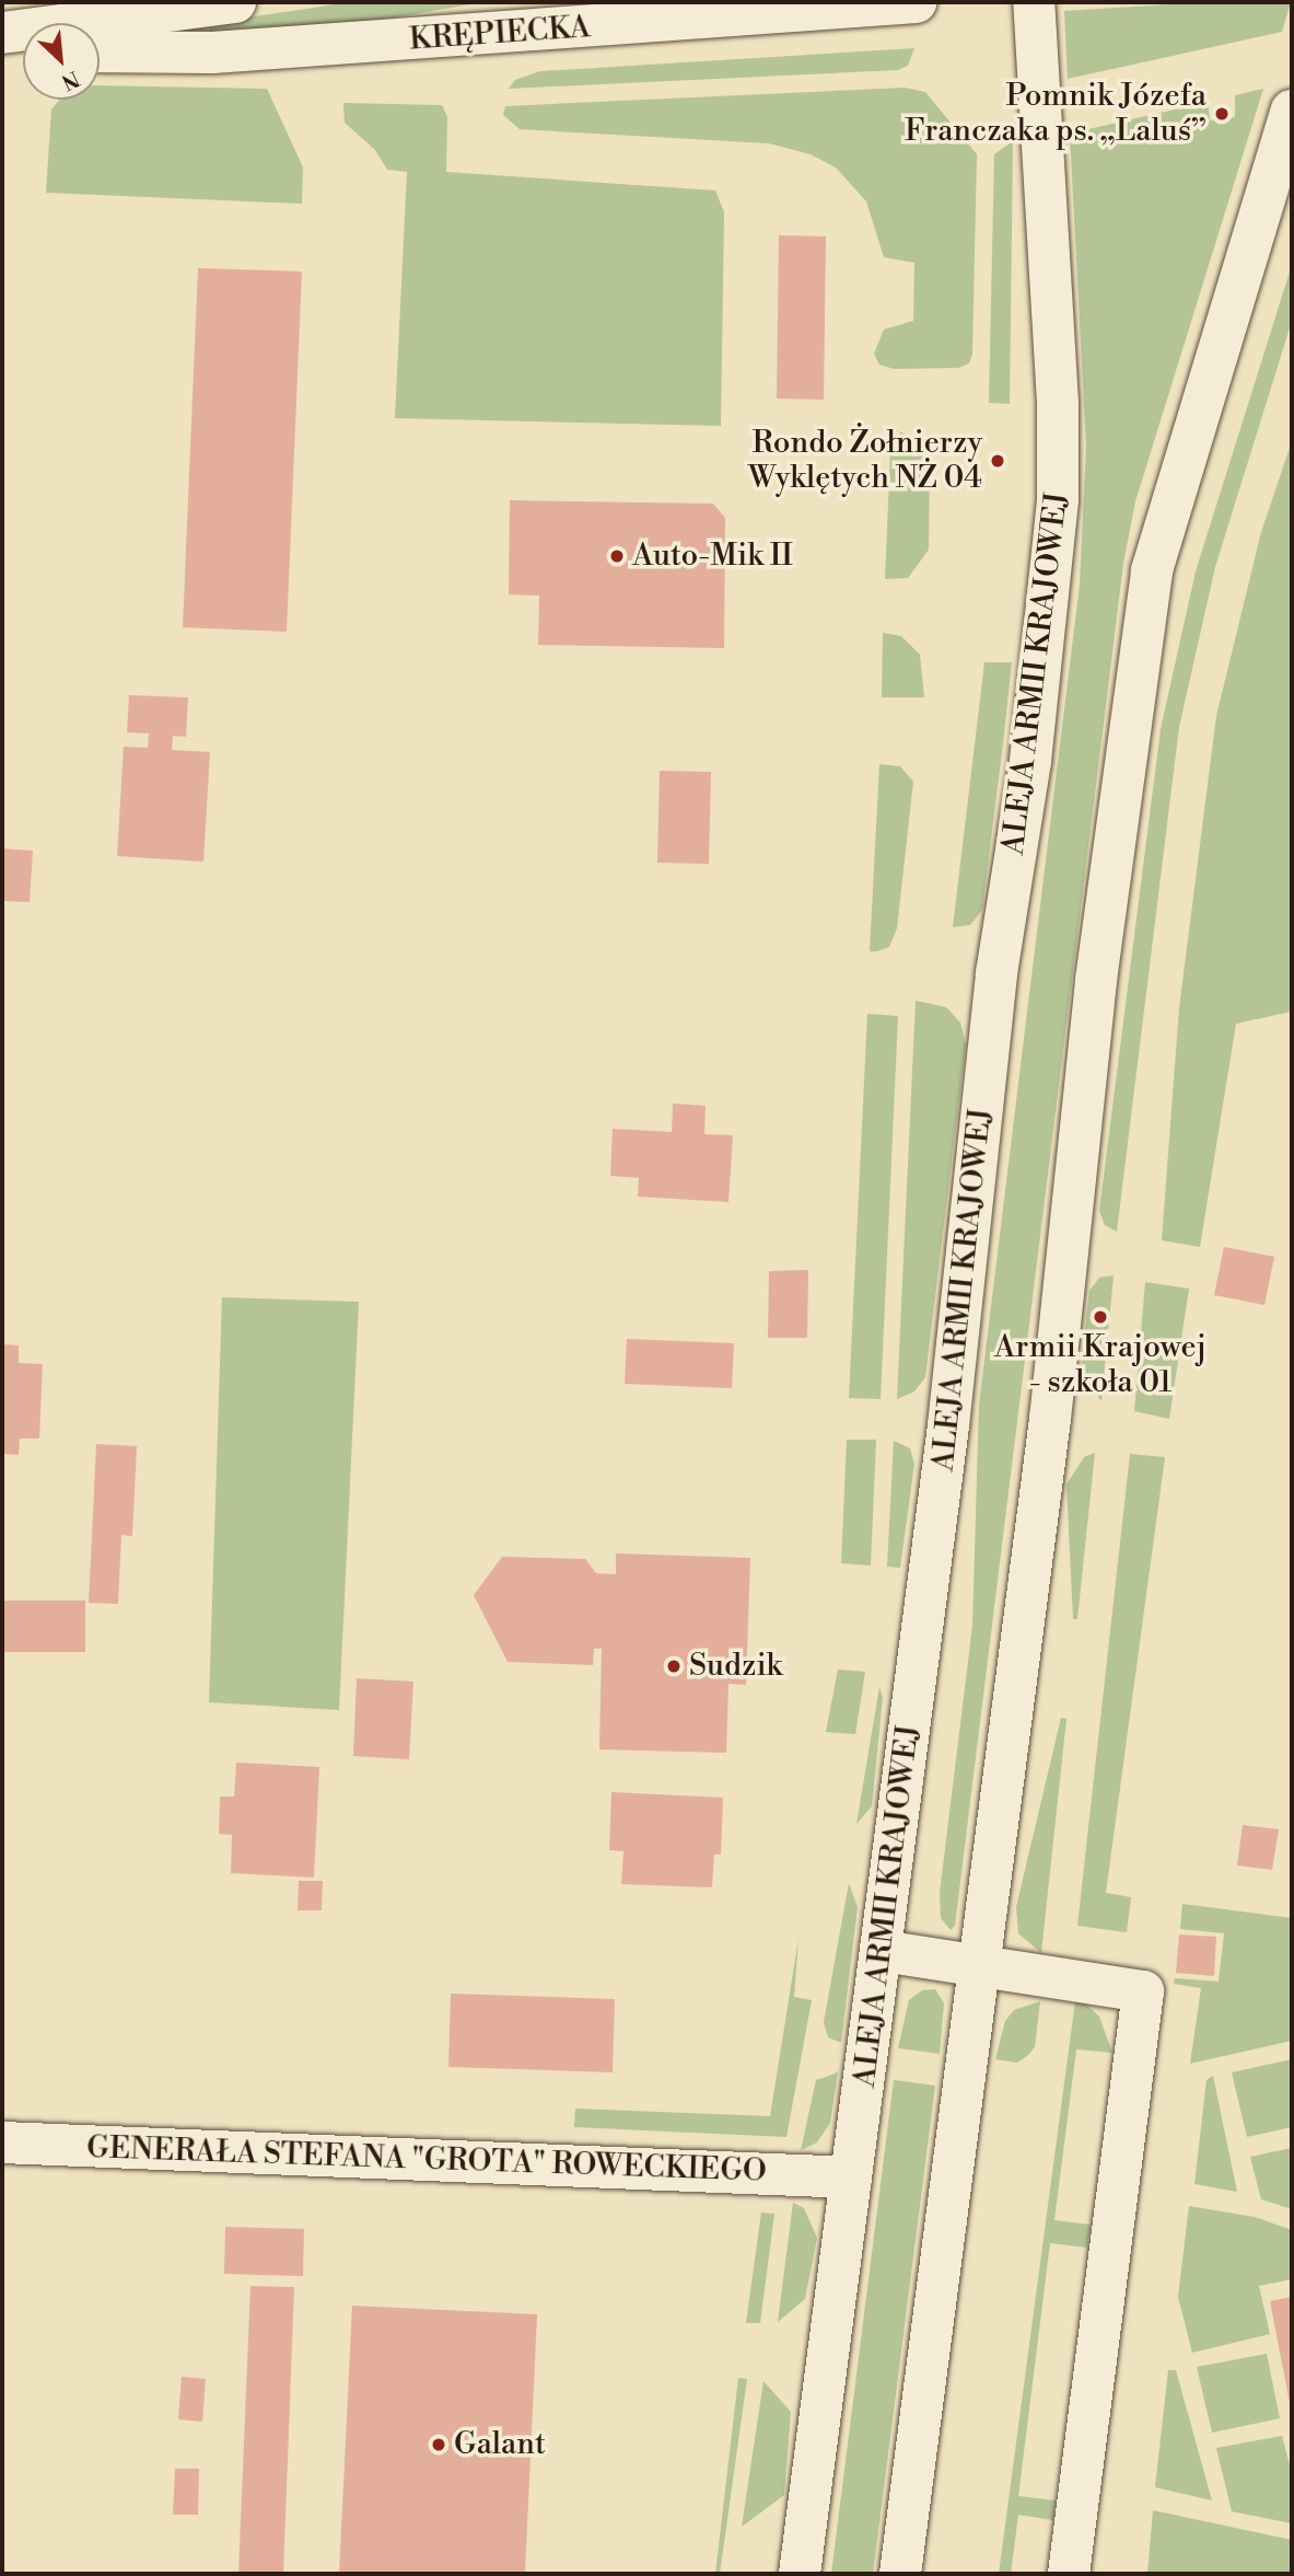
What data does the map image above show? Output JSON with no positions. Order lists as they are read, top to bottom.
{
  "streets": {
    "street": ["KRĘPIECKA", "ALEJA ARMII KRAJOWEJ", "GENERAŁA STEFANA \"GROTA\" ROWECKIEGO"]
  },
  "crossings": [
    ["ALEJA ARMII KRAJOWEJ", "GENERAŁA STEFANA \"GROTA\" ROWECKIEGO"]
  ],
  "places": [
    "Pomnik Józefa Franczaka ps. „Laluś”",
    "Rondo Żołnierzy Wyklętych NŻ 04",
    "Auto-Mik II",
    "Armii Krajowej - szkoła 01",
    "Sudzik",
    "Galant"
  ],
  "north": "bottom right"
}
